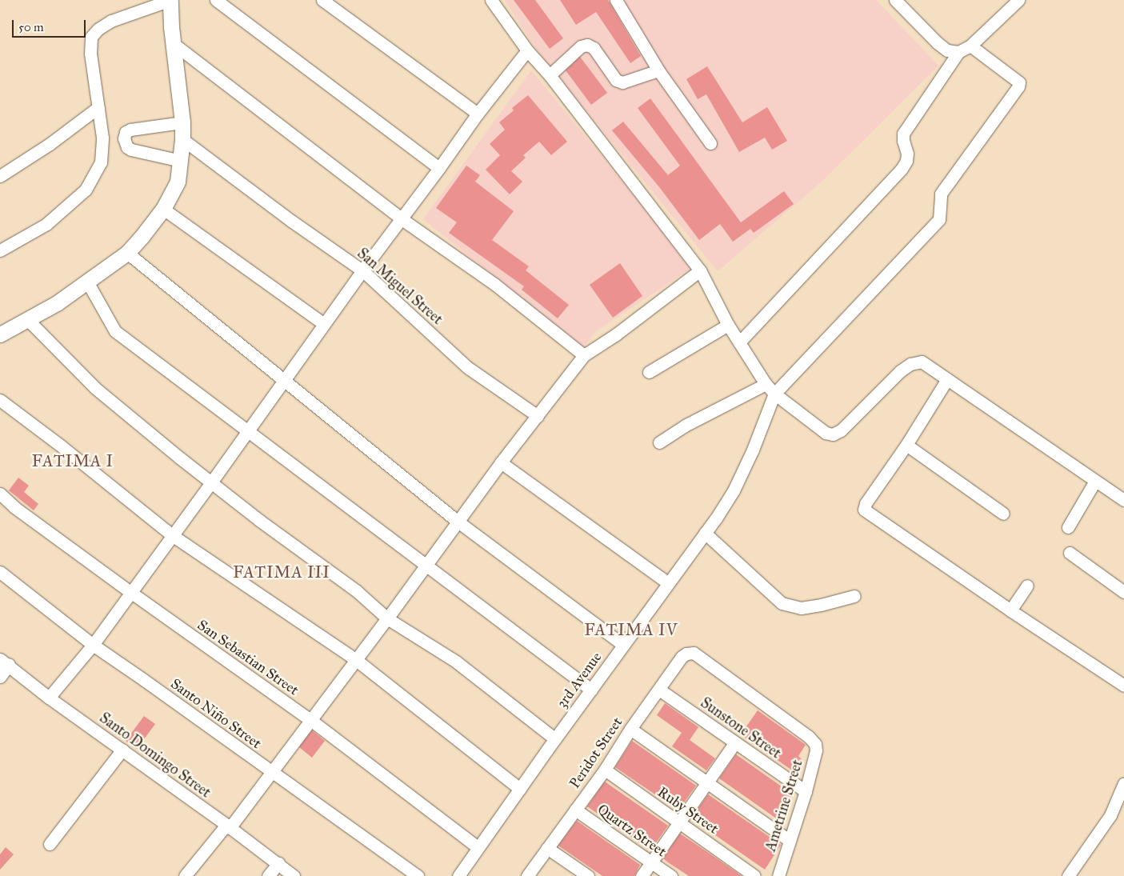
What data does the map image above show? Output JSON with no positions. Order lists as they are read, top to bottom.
{
  "streets": {
    "street": [
      "San Miguel Street",
      "San Sebastian Street",
      "3rd Avenue",
      "Santo Niño Street",
      "Sunstone Street",
      "Peridot Street",
      "Santo Domingo Street",
      "Ametrine Street",
      "Ruby Street",
      "Quartz Street"
    ]
  },
  "crossings": [
    ["San Sebastian Street", "3rd Avenue"],
    ["Sunstone Street", "Peridot Street"],
    ["Sunstone Street", "Ametrine Street"],
    ["Peridot Street", "Ametrine Street"],
    ["Peridot Street", "Ruby Street"],
    ["Peridot Street", "Quartz Street"]
  ],
  "districts": ["FATIMA I", "FATIMA III", "FATIMA IV"],
  "scale_bar": "50 m"
}
